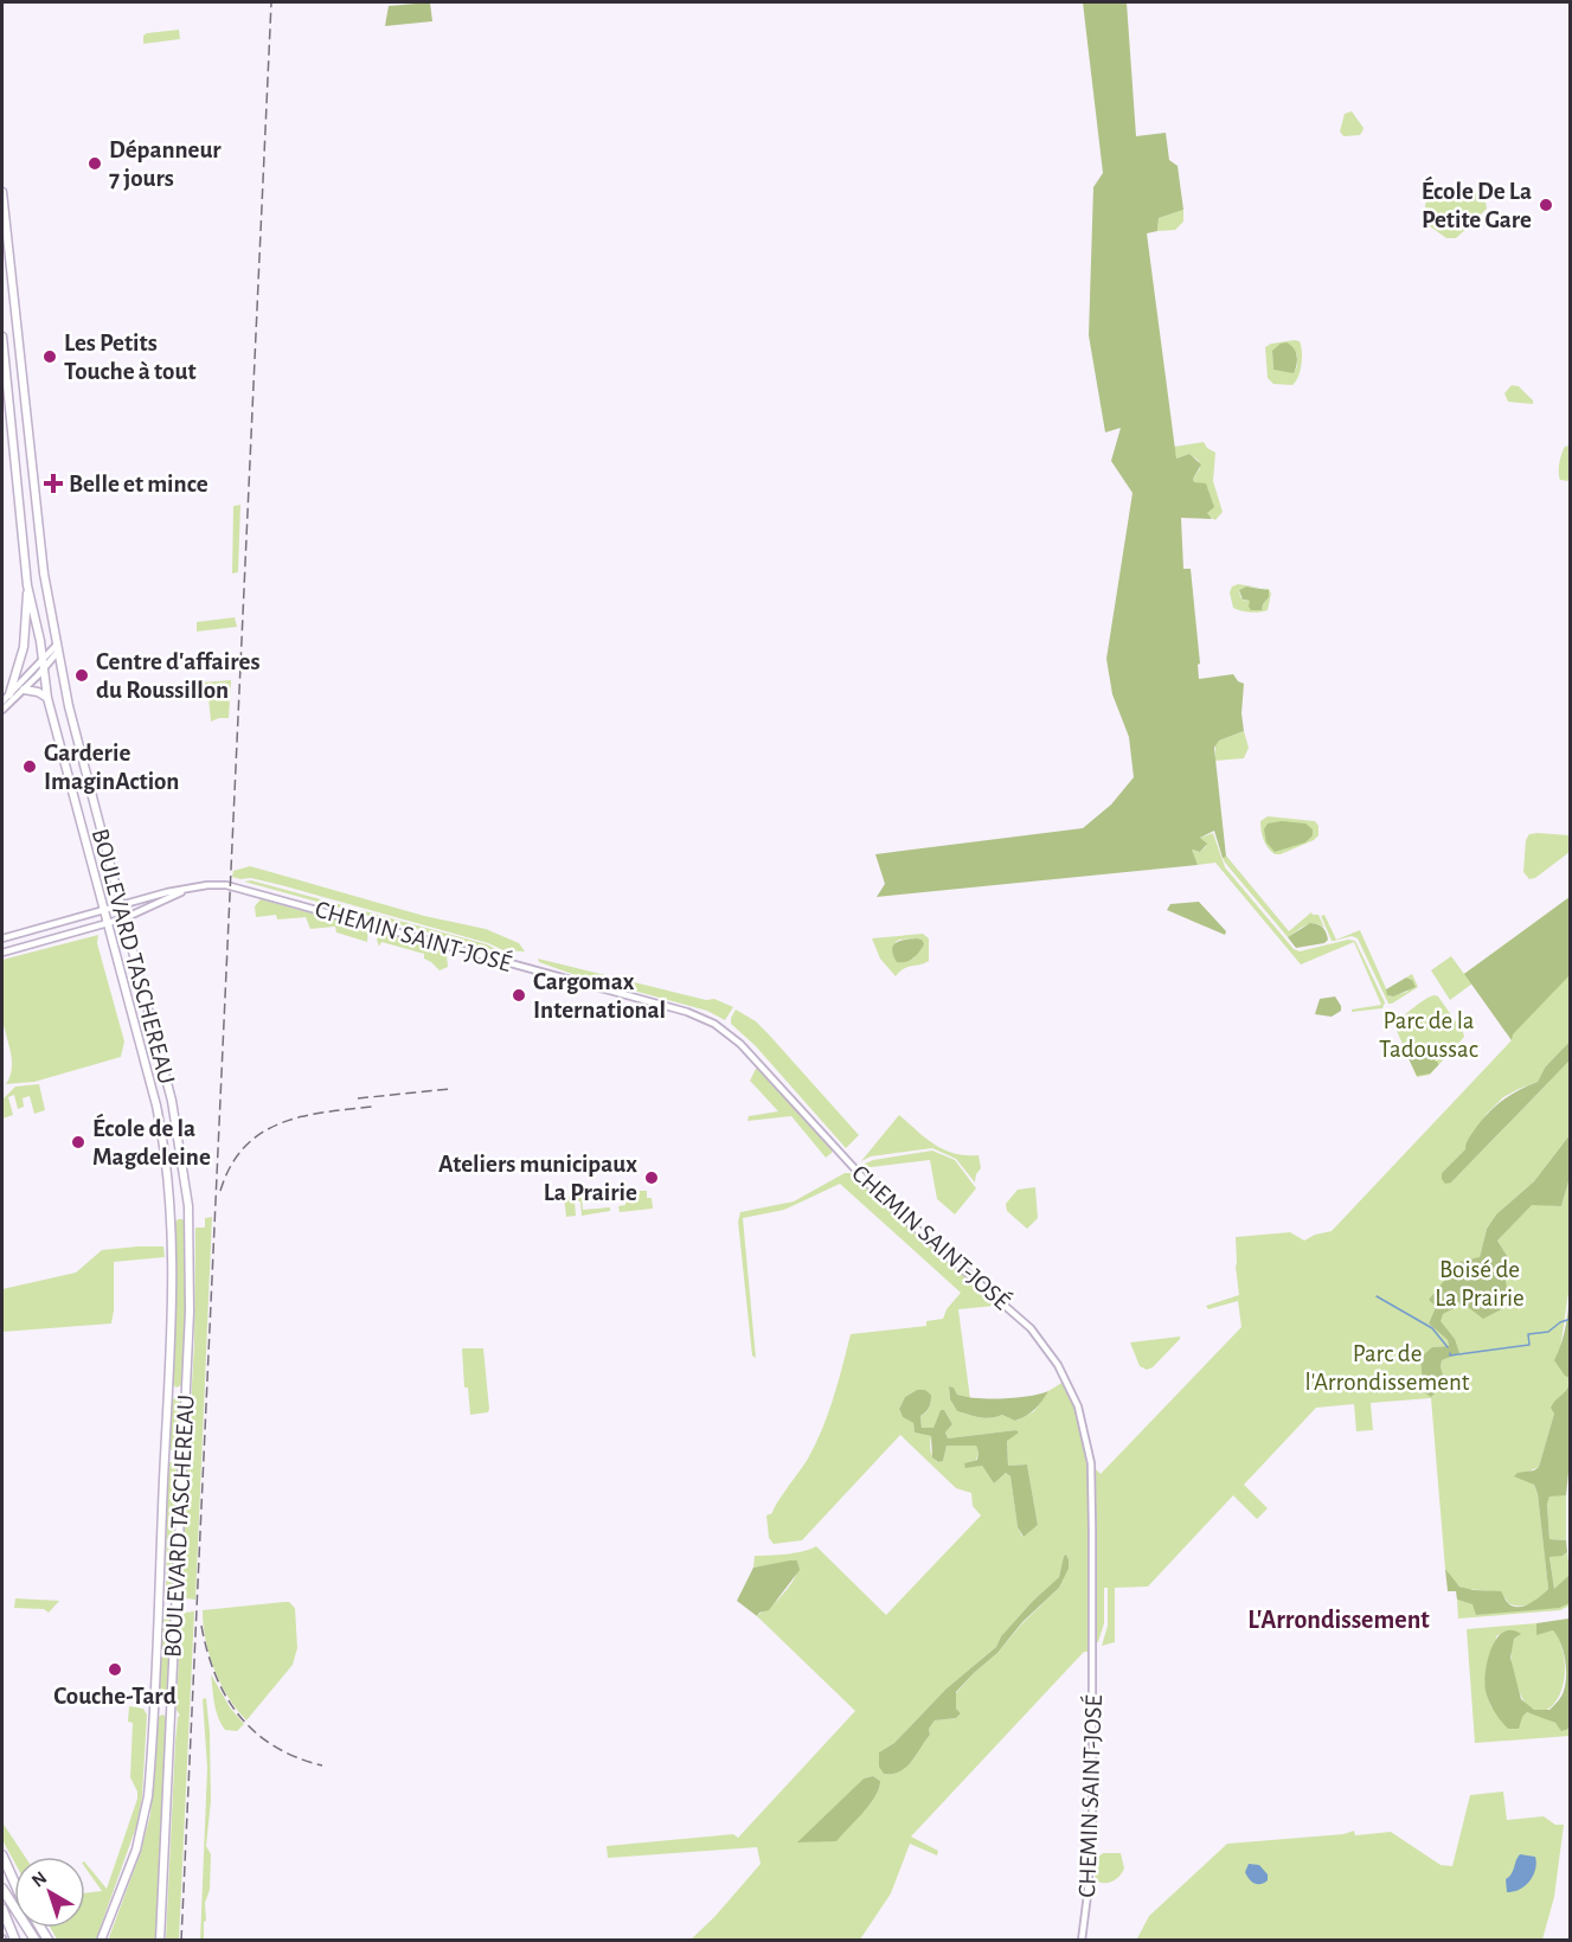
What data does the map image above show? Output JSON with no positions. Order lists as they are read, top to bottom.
{
  "streets": {
    "main road": ["BOULEVARD TASCHEREAU"],
    "street": ["CHEMIN SAINT-JOSÉ"]
  },
  "crossings": [
    ["CHEMIN SAINT-JOSÉ", "BOULEVARD TASCHEREAU"]
  ],
  "districts": ["L'Arrondissement"],
  "parks": ["Parc de la Tadoussac", "Boisé de La Prairie", "Parc de l'Arrondissement"],
  "places": {
    "other": [
      "Dépanneur 7 jours",
      "École De La Petite Gare",
      "Les Petits Touche à tout",
      "Centre d'affaires du Roussillon",
      "Garderie ImaginAction",
      "Cargomax International",
      "École de la Magdeleine",
      "Ateliers municipaux La Prairie",
      "Couche-Tard"
    ],
    "health": ["Belle et mince"]
  },
  "north": "top left"
}
